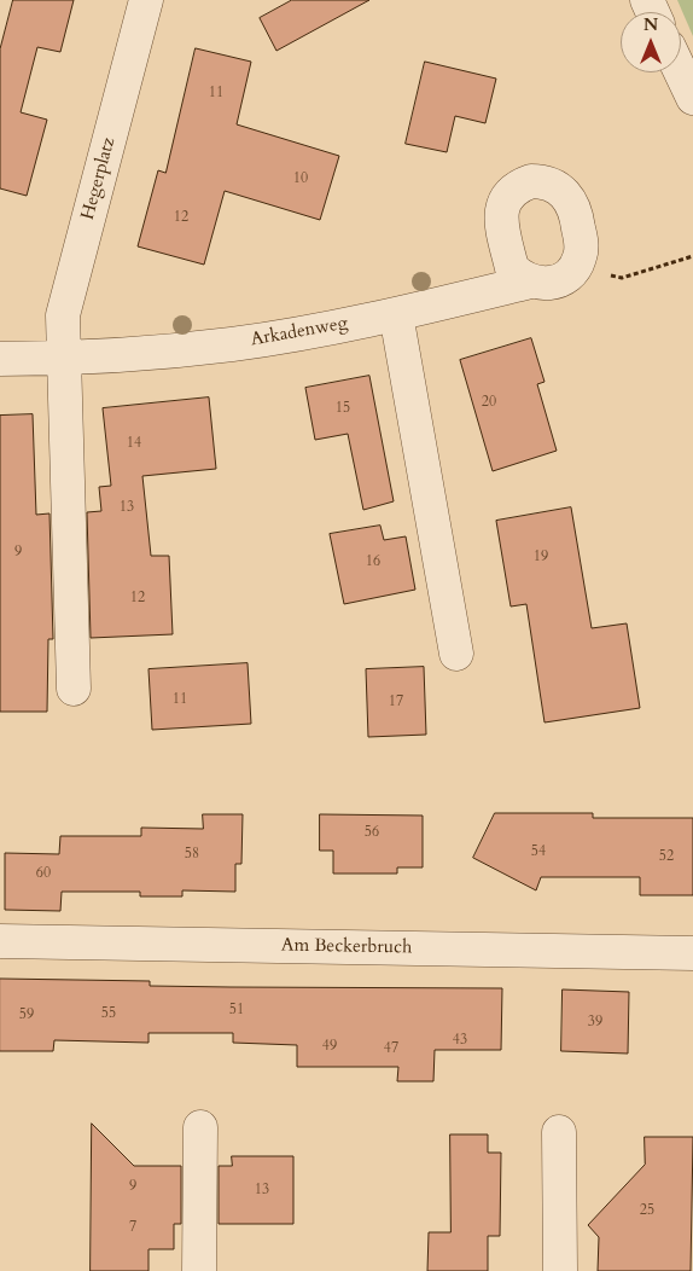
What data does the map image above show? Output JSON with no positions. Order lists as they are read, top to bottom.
{
  "streets": {
    "street": ["Hegerplatz", "Arkadenweg", "Am Beckerbruch"]
  },
  "crossings": [
    ["Hegerplatz", "Arkadenweg"]
  ],
  "house_numbers": [
    "11",
    "10",
    "12",
    "20",
    "15",
    "14",
    "13",
    "9",
    "19",
    "16",
    "12",
    "11",
    "17",
    "56",
    "54",
    "58",
    "52",
    "60",
    "51",
    "55",
    "59",
    "39",
    "43",
    "49",
    "47",
    "9",
    "13",
    "25",
    "7"
  ],
  "north": "top"
}
